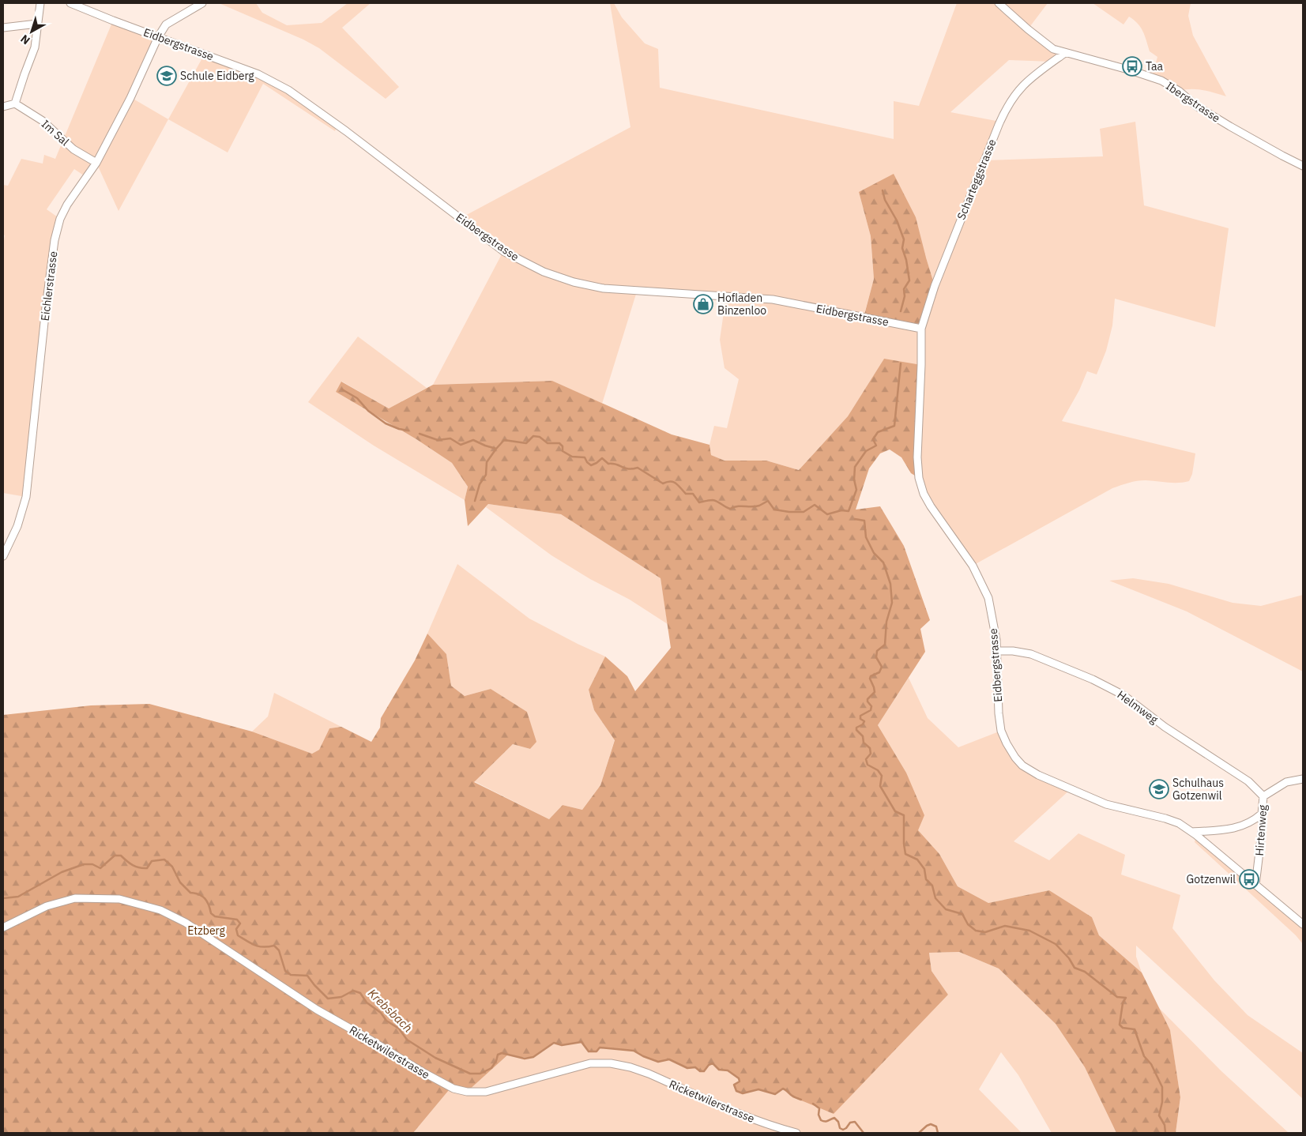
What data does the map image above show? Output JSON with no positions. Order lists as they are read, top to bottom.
{
  "streets": {
    "street": [
      "Eidbergstrasse",
      "Ibergstrasse",
      "Im Sal",
      "Scharteggstrasse",
      "Eichlerstrasse",
      "Helmweg",
      "Hirtenweg",
      "Ricketwilerstrasse"
    ]
  },
  "crossings": [
    ["Eidbergstrasse", "Scharteggstrasse"],
    ["Eidbergstrasse", "Eichlerstrasse"],
    ["Eidbergstrasse", "Helmweg"],
    ["Eidbergstrasse", "Hirtenweg"],
    ["Ibergstrasse", "Scharteggstrasse"],
    ["Im Sal", "Eichlerstrasse"],
    ["Helmweg", "Hirtenweg"]
  ],
  "water": ["Krebsbach"],
  "parks": ["Etzberg"],
  "places": {
    "bus stop": ["Taa", "Gotzenwil"],
    "school or university": ["Schule Eidberg", "Schulhaus Gotzenwil"],
    "shop": ["Hofladen Binzenloo"]
  },
  "north": "bottom left"
}
